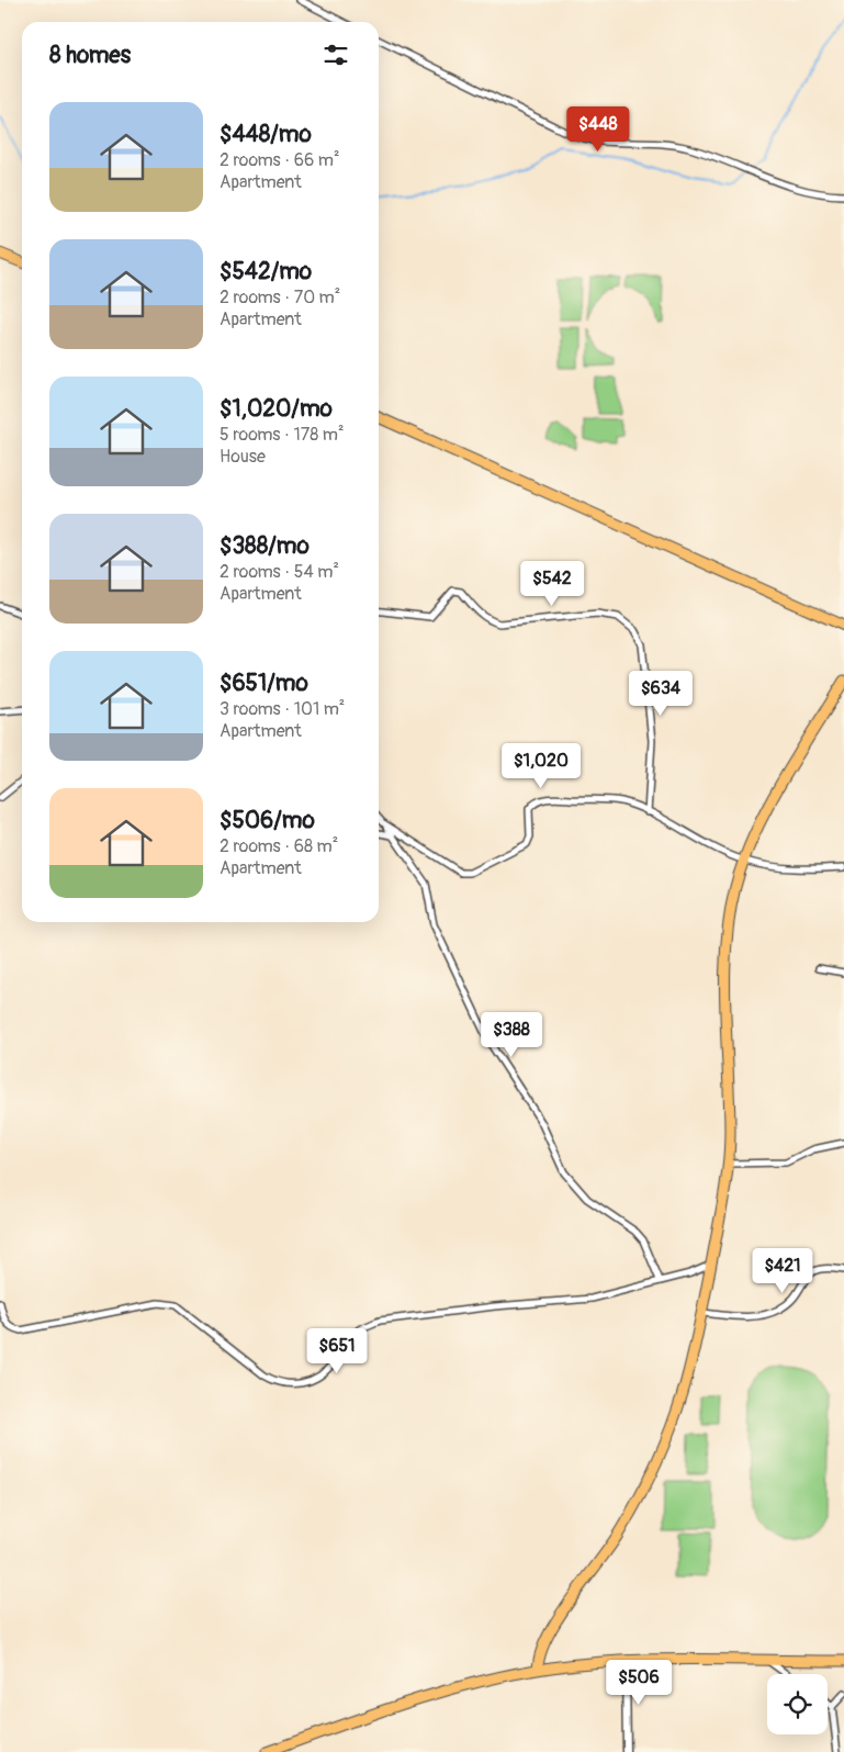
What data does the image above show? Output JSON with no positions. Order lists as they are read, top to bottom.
{
  "page": {
    "heading": "8 homes",
    "list": [
      {
        "name": "$448/mo",
        "note": "2 rooms · 66 m² · Apartment"
      },
      {
        "name": "$542/mo",
        "note": "2 rooms · 70 m² · Apartment"
      },
      {
        "name": "$1,020/mo",
        "note": "5 rooms · 178 m² · House"
      },
      {
        "name": "$388/mo",
        "note": "2 rooms · 54 m² · Apartment"
      },
      {
        "name": "$651/mo",
        "note": "3 rooms · 101 m² · Apartment"
      },
      {
        "name": "$506/mo",
        "note": "2 rooms · 68 m² · Apartment"
      }
    ],
    "price": [
      "$448",
      "$542",
      "$634",
      "$1,020",
      "$388",
      "$421",
      "$651",
      "$506"
    ]
  }
}
